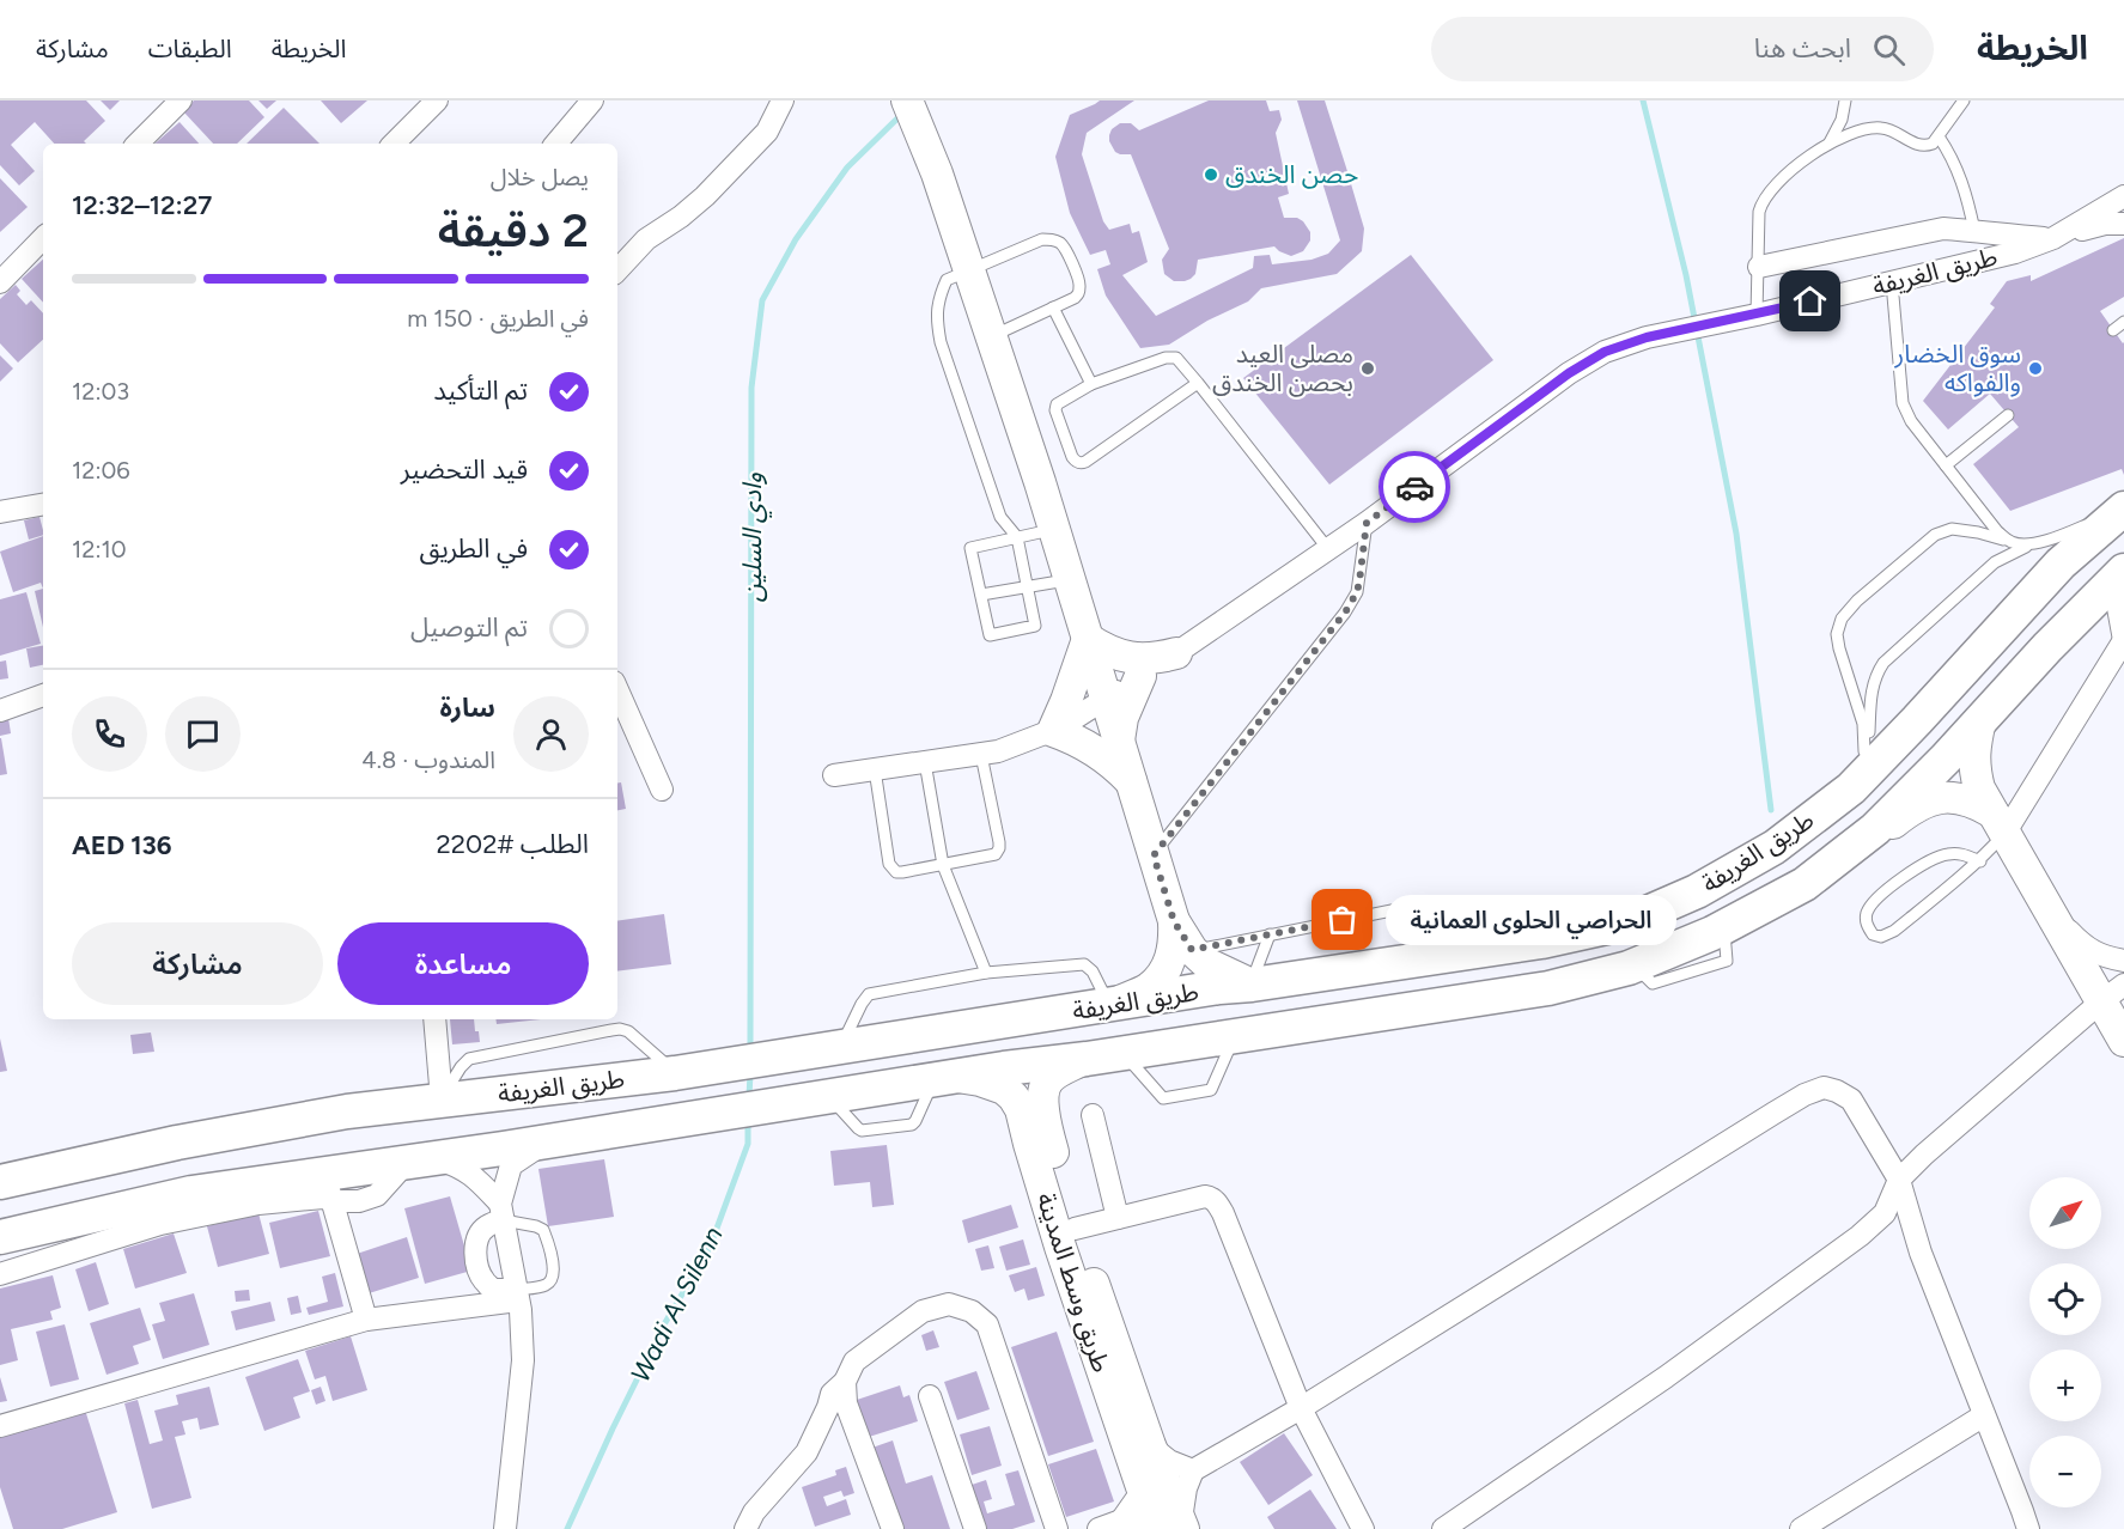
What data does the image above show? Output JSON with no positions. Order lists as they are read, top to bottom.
{
  "streets": {
    "main road": ["طريق الغريفة"],
    "street": ["طريق وسط المدينة"]
  },
  "crossings": [
    ["طريق الغريفة", "طريق وسط المدينة"]
  ],
  "water": ["وادي السلين", "Wadi Al Silenn"],
  "places": [
    "حصن الخندق",
    "مصلى العيد بحصن الخندق",
    "سوق الخضار والفواكه",
    "الحراصي الحلوى العمانية"
  ],
  "north": "top right",
  "page": {
    "header": "الخريطة",
    "search": "ابحث هنا",
    "nav": ["الخريطة", "الطبقات", "مشاركة"],
    "heading": ["2 دقيقة", "يصل خلال", "12:27–12:32"],
    "panel": [
      "سارة",
      "المندوب · 4.8",
      "الطلب #2202",
      "AED 136"
    ],
    "bar": "في الطريق · 150 m",
    "list": [
      ["تم التأكيد", "12:03"],
      ["قيد التحضير", "12:06"],
      ["في الطريق", "12:10"],
      "تم التوصيل"
    ],
    "bubble": "الحراصي الحلوى العمانية",
    "buttons": ["مساعدة", "مشاركة"],
    "map_buttons": ["+", "−"]
  }
}
